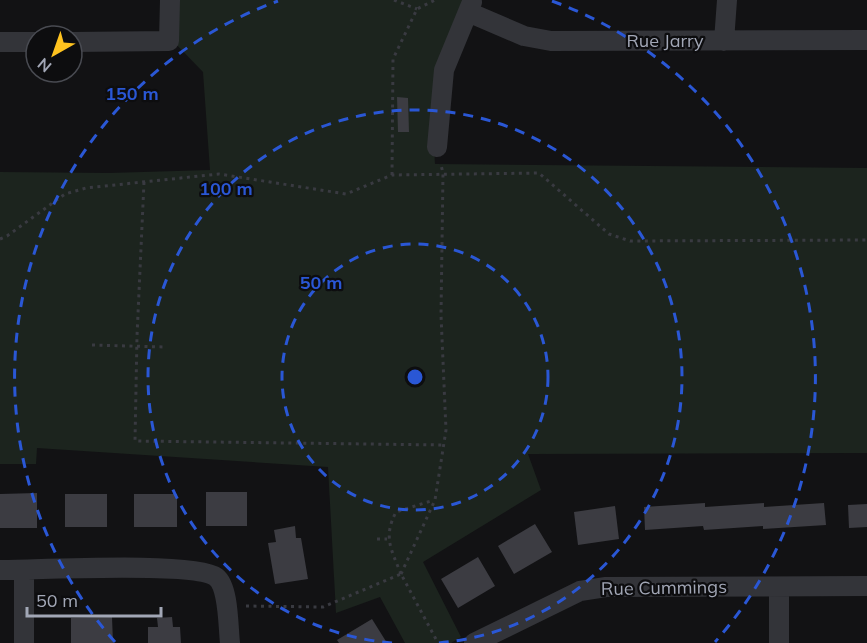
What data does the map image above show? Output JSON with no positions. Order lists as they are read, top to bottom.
{
  "streets": {
    "street": ["Rue Jarry", "Rue Cummings"]
  },
  "scale_bar": "50 m",
  "north": "bottom left",
  "rings": ["150 m", "100 m", "50 m"]
}
